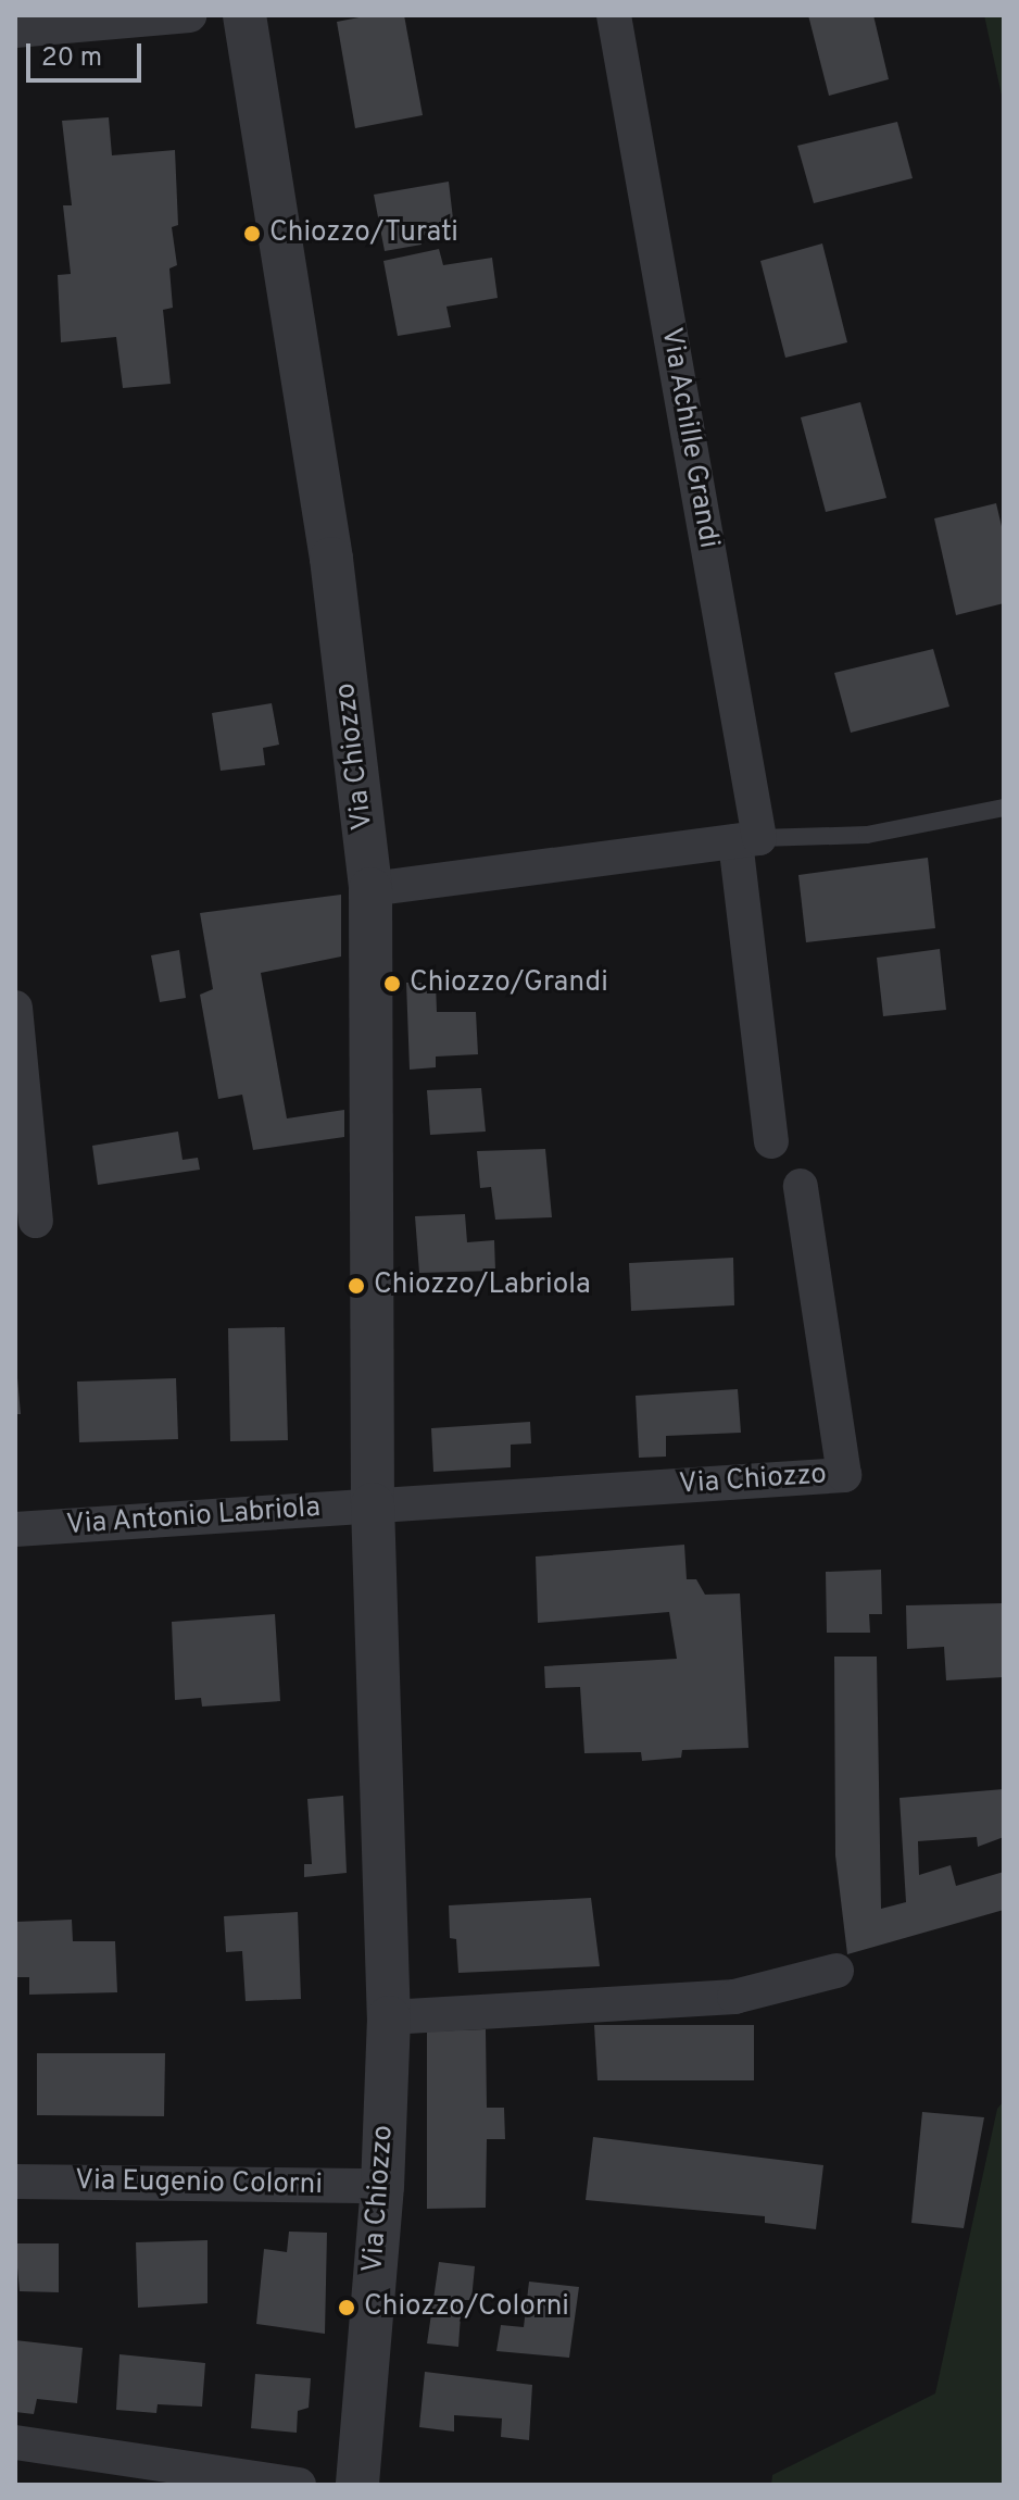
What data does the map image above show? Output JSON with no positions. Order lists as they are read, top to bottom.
{
  "streets": {
    "street": [
      "Via Achille Grandi",
      "Via Chiozzo",
      "Via Antonio Labriola",
      "Via Eugenio Colorni"
    ]
  },
  "crossings": [
    ["Via Chiozzo", "Via Antonio Labriola"],
    ["Via Chiozzo", "Via Eugenio Colorni"]
  ],
  "places": [
    "Chiozzo/Turati",
    "Chiozzo/Grandi",
    "Chiozzo/Labriola",
    "Chiozzo/Colorni"
  ],
  "scale_bar": "20 m"
}
